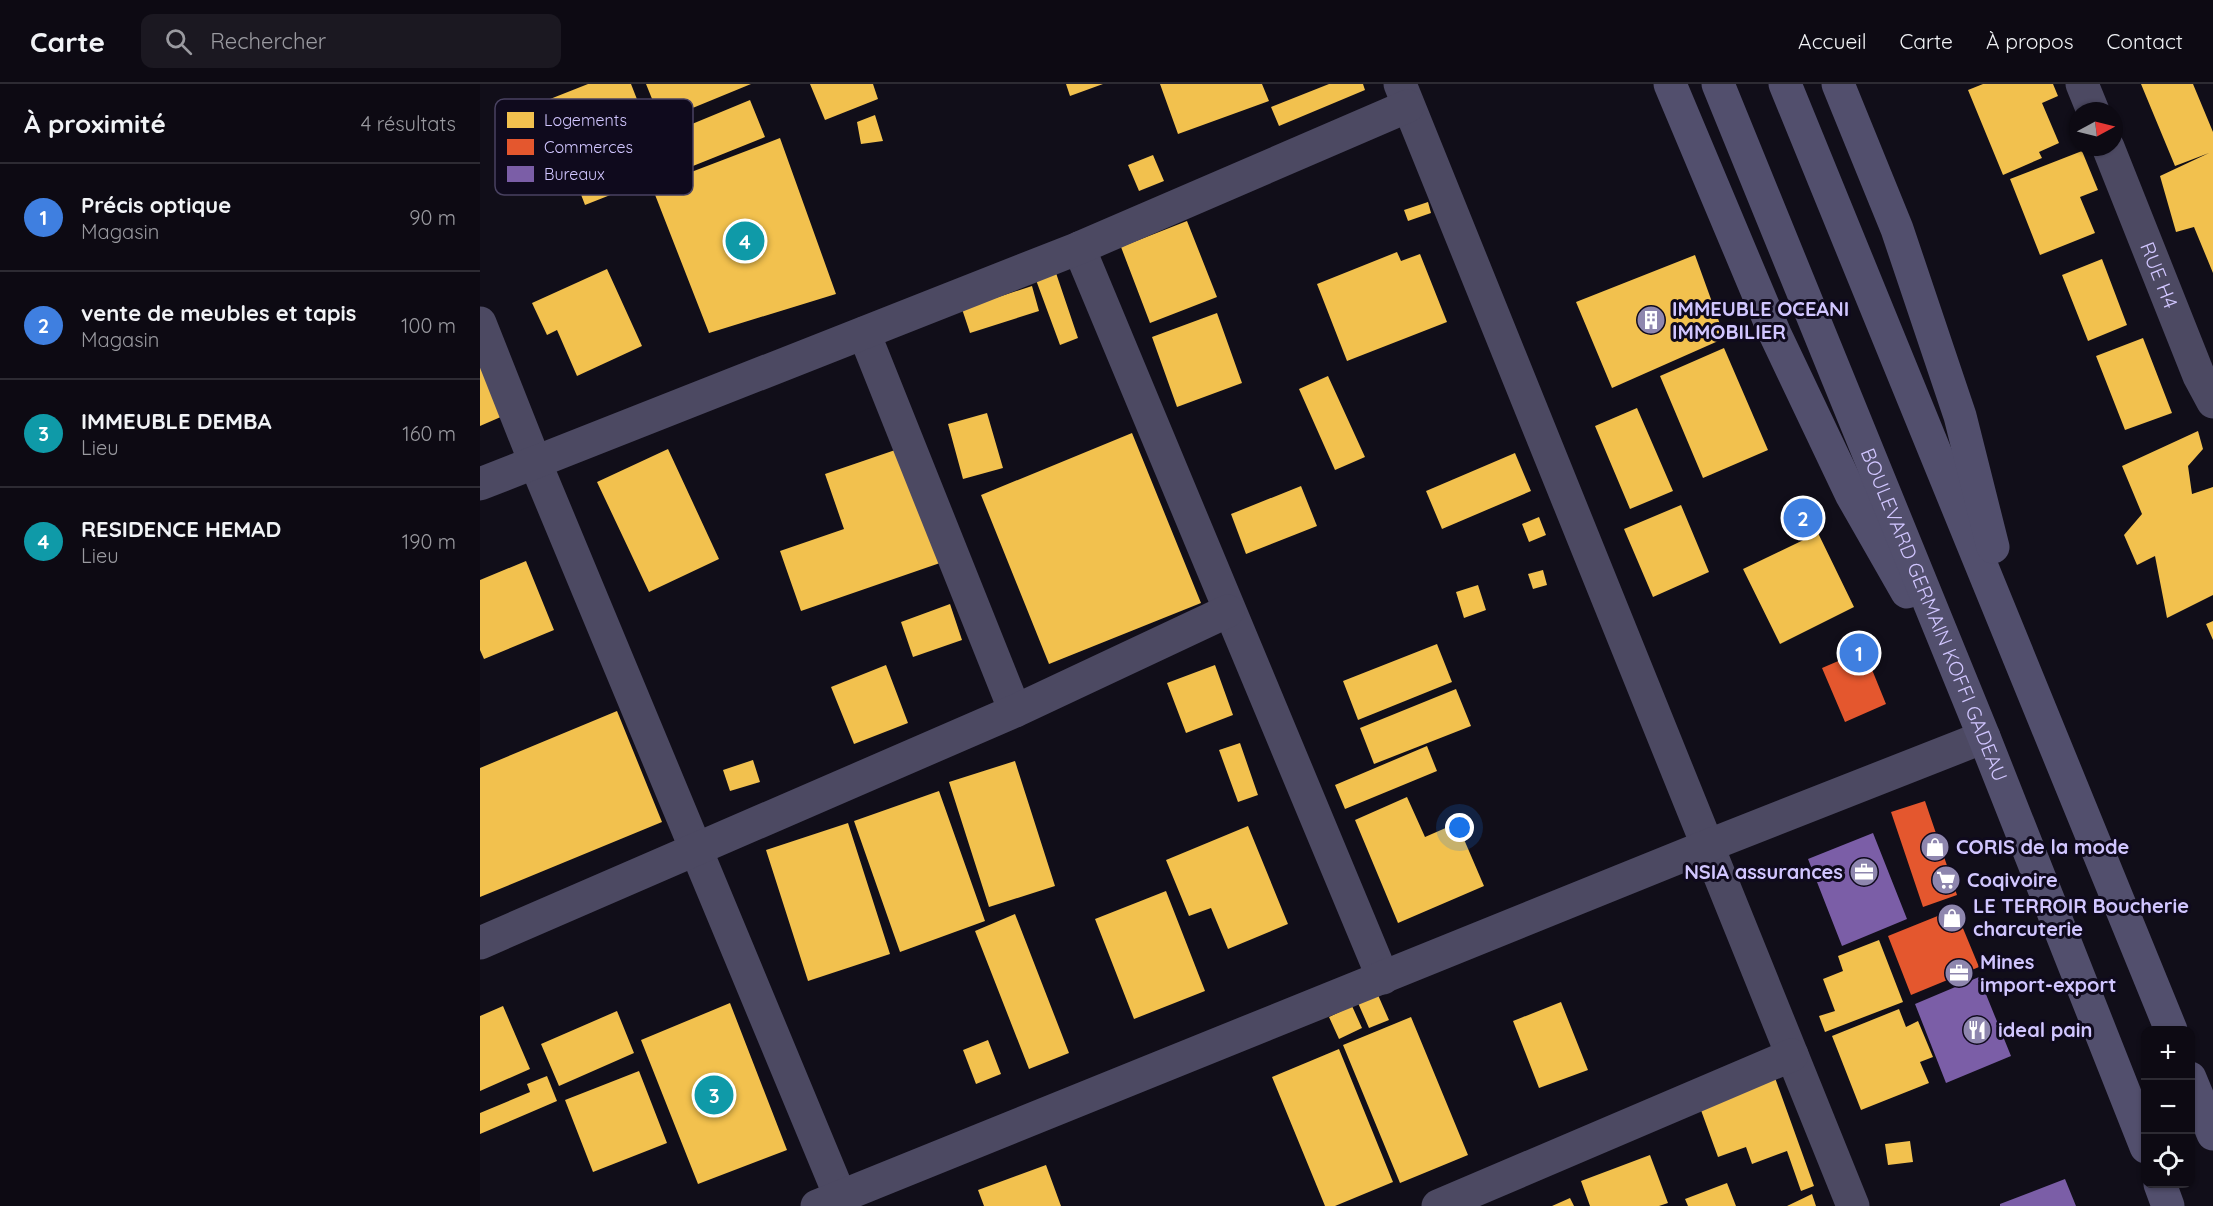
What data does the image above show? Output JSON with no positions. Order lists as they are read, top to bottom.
{
  "streets": {
    "main road": ["BOULEVARD GERMAIN KOFFI GADEAU"],
    "street": ["RUE H4"]
  },
  "places": {
    "building": ["IMMEUBLE OCEANI IMMOBILIER"],
    "shop": ["CORIS de la mode", "LE TERROIR Boucherie charcuterie"],
    "office": ["NSIA assurances", "Mines import-export"],
    "supermarket": ["Coqivoire"],
    "restaurant": ["ideal pain"]
  },
  "legend": ["Logements", "Commerces", "Bureaux"],
  "north": "right",
  "page": {
    "header": "Carte",
    "search": "Rechercher",
    "nav": [
      "Accueil",
      "Carte",
      "À propos",
      "Contact"
    ],
    "heading": ["À proximité", "4 résultats"],
    "list": [
      {
        "mark": "1",
        "name": "Précis optique",
        "note": "Magasin",
        "value": "90 m"
      },
      {
        "mark": "2",
        "name": "vente de meubles et tapis",
        "note": "Magasin",
        "value": "100 m"
      },
      {
        "mark": "3",
        "name": "IMMEUBLE DEMBA",
        "note": "Lieu",
        "value": "160 m"
      },
      {
        "mark": "4",
        "name": "RESIDENCE HEMAD",
        "note": "Lieu",
        "value": "190 m"
      }
    ],
    "pins": [
      "4",
      "2",
      "1",
      "3"
    ],
    "map_buttons": ["+", "−"]
  }
}
